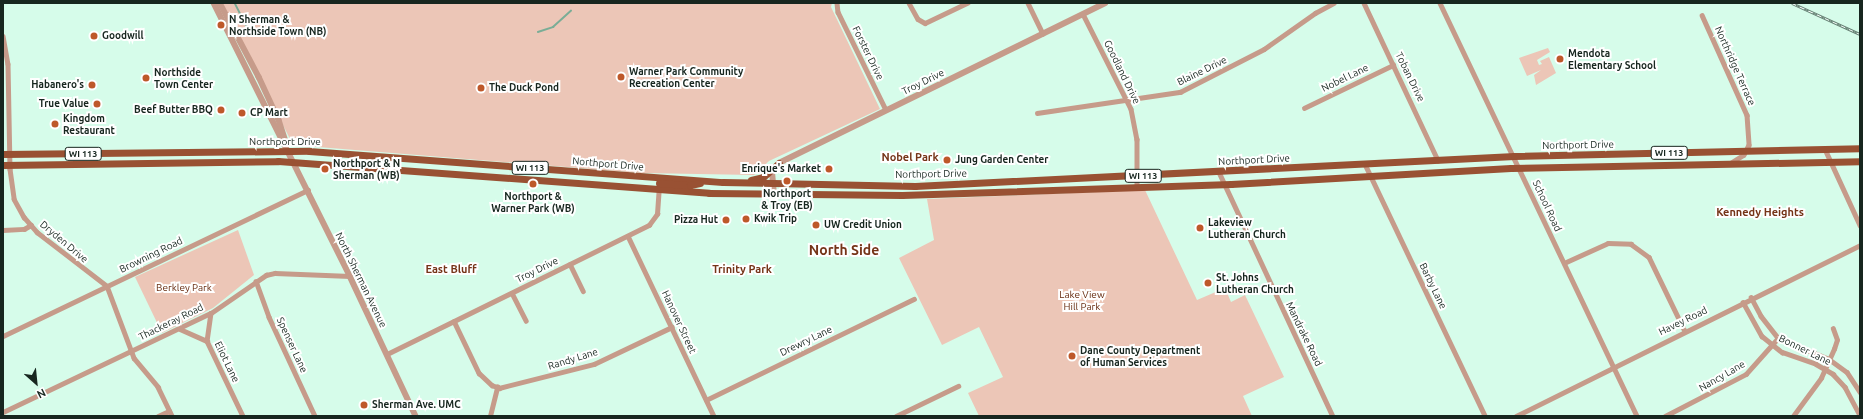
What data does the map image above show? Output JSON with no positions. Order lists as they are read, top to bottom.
{
  "streets": {
    "main road": ["Northport Drive", "WI 113"],
    "street": [
      "Forster Drive",
      "Northridge Terrace",
      "Blaine Drive",
      "Goodland Drive",
      "Toban Drive",
      "Nobel Lane",
      "Troy Drive",
      "School Road",
      "Dryden Drive",
      "Browning Road",
      "North Sherman Avenue",
      "Barby Lane",
      "Havey Road",
      "Thackeray Road",
      "Hanover Street",
      "Mandrake Road",
      "Drewry Lane",
      "Spenser Lane",
      "Bonner Lane",
      "Randy Lane",
      "Eliot Lane",
      "Nancy Lane"
    ]
  },
  "crossings": [
    ["Forster Drive", "Troy Drive"],
    ["Northridge Terrace", "Northport Drive"],
    ["Blaine Drive", "Goodland Drive"],
    ["Goodland Drive", "Troy Drive"],
    ["Goodland Drive", "Northport Drive"],
    ["Toban Drive", "Nobel Lane"],
    ["Toban Drive", "Northport Drive"],
    ["Troy Drive", "Northport Drive"],
    ["Troy Drive", "North Sherman Avenue"],
    ["Troy Drive", "Hanover Street"],
    ["Northport Drive", "School Road"],
    ["Northport Drive", "Dryden Drive"],
    ["Northport Drive", "North Sherman Avenue"],
    ["Northport Drive", "Barby Lane"],
    ["Northport Drive", "Mandrake Road"],
    ["School Road", "Havey Road"],
    ["Dryden Drive", "Browning Road"],
    ["Browning Road", "North Sherman Avenue"],
    ["North Sherman Avenue", "Thackeray Road"],
    ["Havey Road", "Bonner Lane"],
    ["Thackeray Road", "Spenser Lane"],
    ["Thackeray Road", "Eliot Lane"],
    ["Hanover Street", "Drewry Lane"],
    ["Hanover Street", "Randy Lane"],
    ["Bonner Lane", "Nancy Lane"]
  ],
  "districts": [
    "Nobel Park",
    "Kennedy Heights",
    "North Side",
    "East Bluff",
    "Trinity Park"
  ],
  "parks": ["Berkley Park", "Lake View Hill Park"],
  "places": [
    "N Sherman & Northside Town (NB)",
    "Goodwill",
    "Mendota Elementary School",
    "Warner Park Community Recreation Center",
    "Northside Town Center",
    "Habanero's",
    "The Duck Pond",
    "True Value",
    "Beef Butter BBQ",
    "CP Mart",
    "Kingdom Restaurant",
    "Jung Garden Center",
    "Northport & N Sherman (WB)",
    "Enrique's Market",
    "Northport & Troy (EB)",
    "Northport & Warner Park (WB)",
    "Kwik Trip",
    "Pizza Hut",
    "UW Credit Union",
    "Lakeview Lutheran Church",
    "St. Johns Lutheran Church",
    "Dane County Department of Human Services",
    "Sherman Ave. UMC"
  ],
  "north": "bottom right"
}
